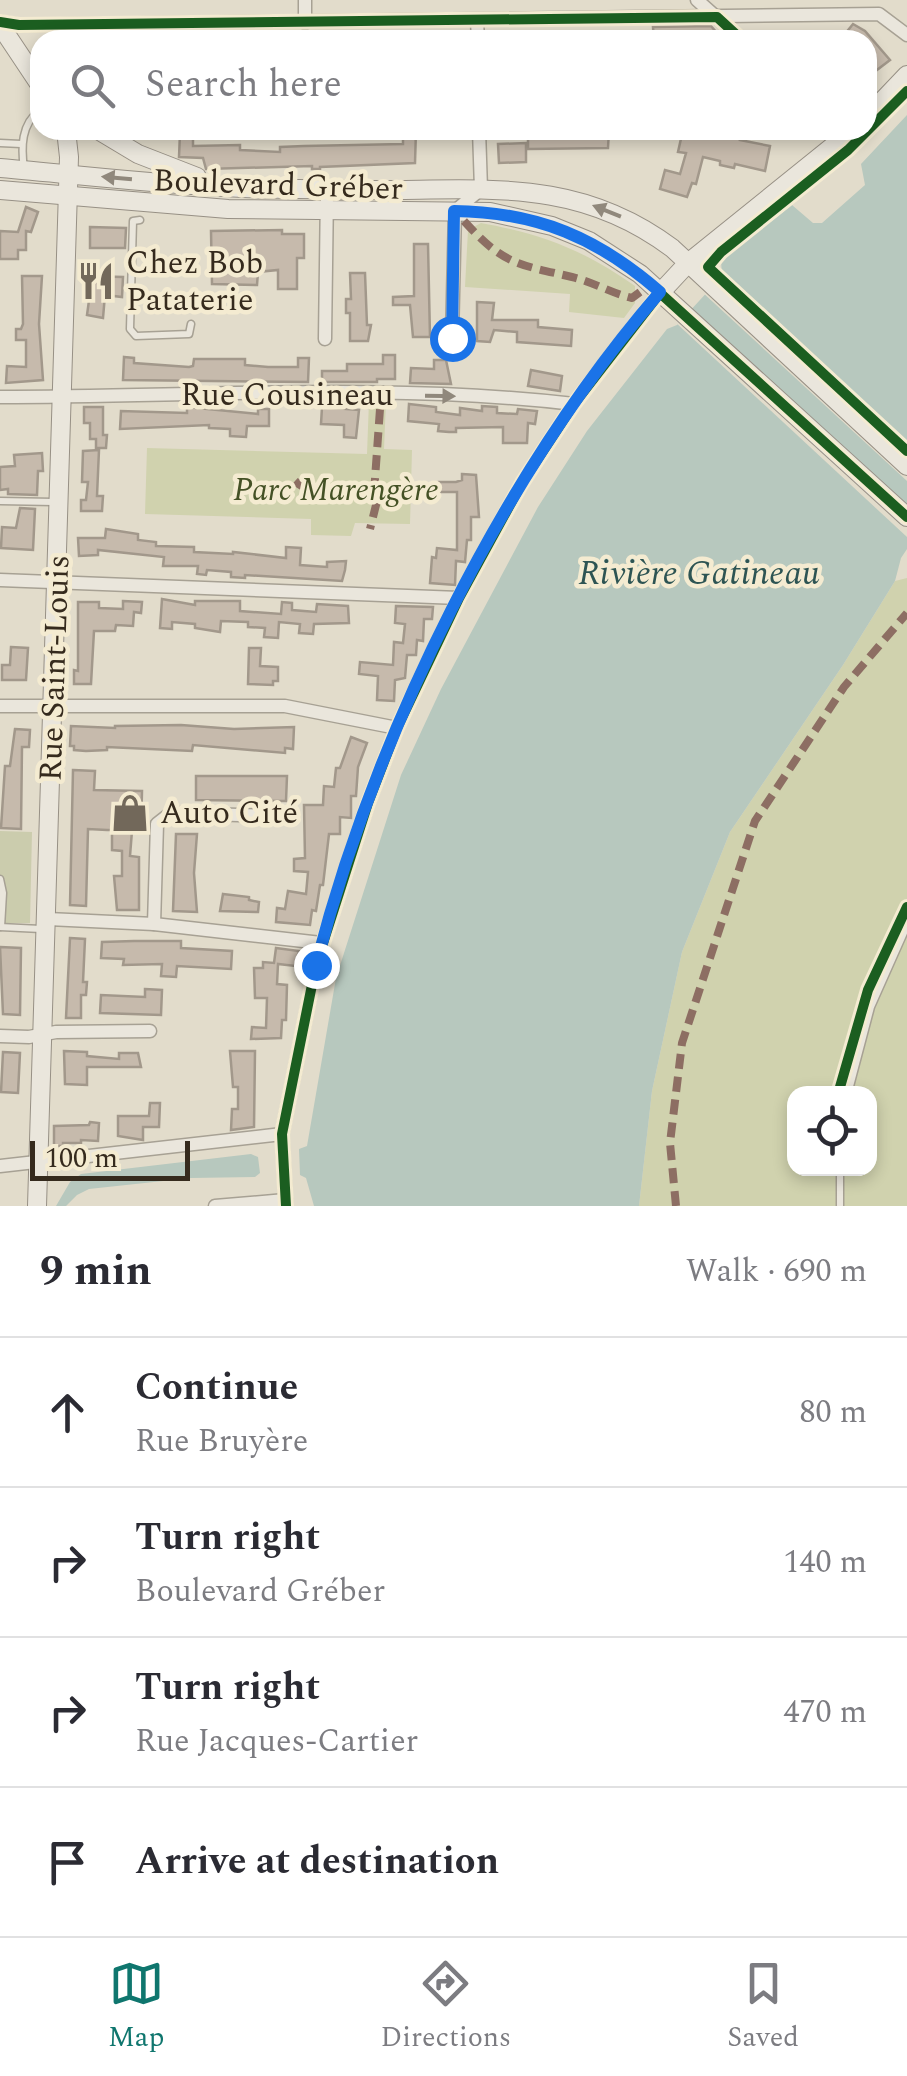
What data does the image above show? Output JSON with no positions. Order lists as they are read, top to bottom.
{
  "streets": {
    "main road": ["Boulevard Gréber", "Rue Saint-Louis"],
    "street": ["Rue Cousineau"]
  },
  "crossings": [
    ["Boulevard Gréber", "Rue Saint-Louis"],
    ["Rue Cousineau", "Rue Saint-Louis"]
  ],
  "one_way": ["Rue Cousineau"],
  "water": ["Rivière Gatineau"],
  "parks": ["Parc Marengère"],
  "places": {
    "restaurant": ["Chez Bob Pataterie"],
    "shop": ["Auto Cité"]
  },
  "scale_bar": "100 m",
  "page": {
    "search": "Search here",
    "scale": "100 m",
    "heading": ["9 min", "Walk · 690 m"],
    "list": [
      ["Continue", "Rue Bruyère", "80 m"],
      ["Turn right", "Boulevard Gréber", "140 m"],
      ["Turn right", "Rue Jacques-Cartier", "470 m"],
      "Arrive at destination"
    ],
    "nav": ["Map", "Directions", "Saved"]
  }
}
